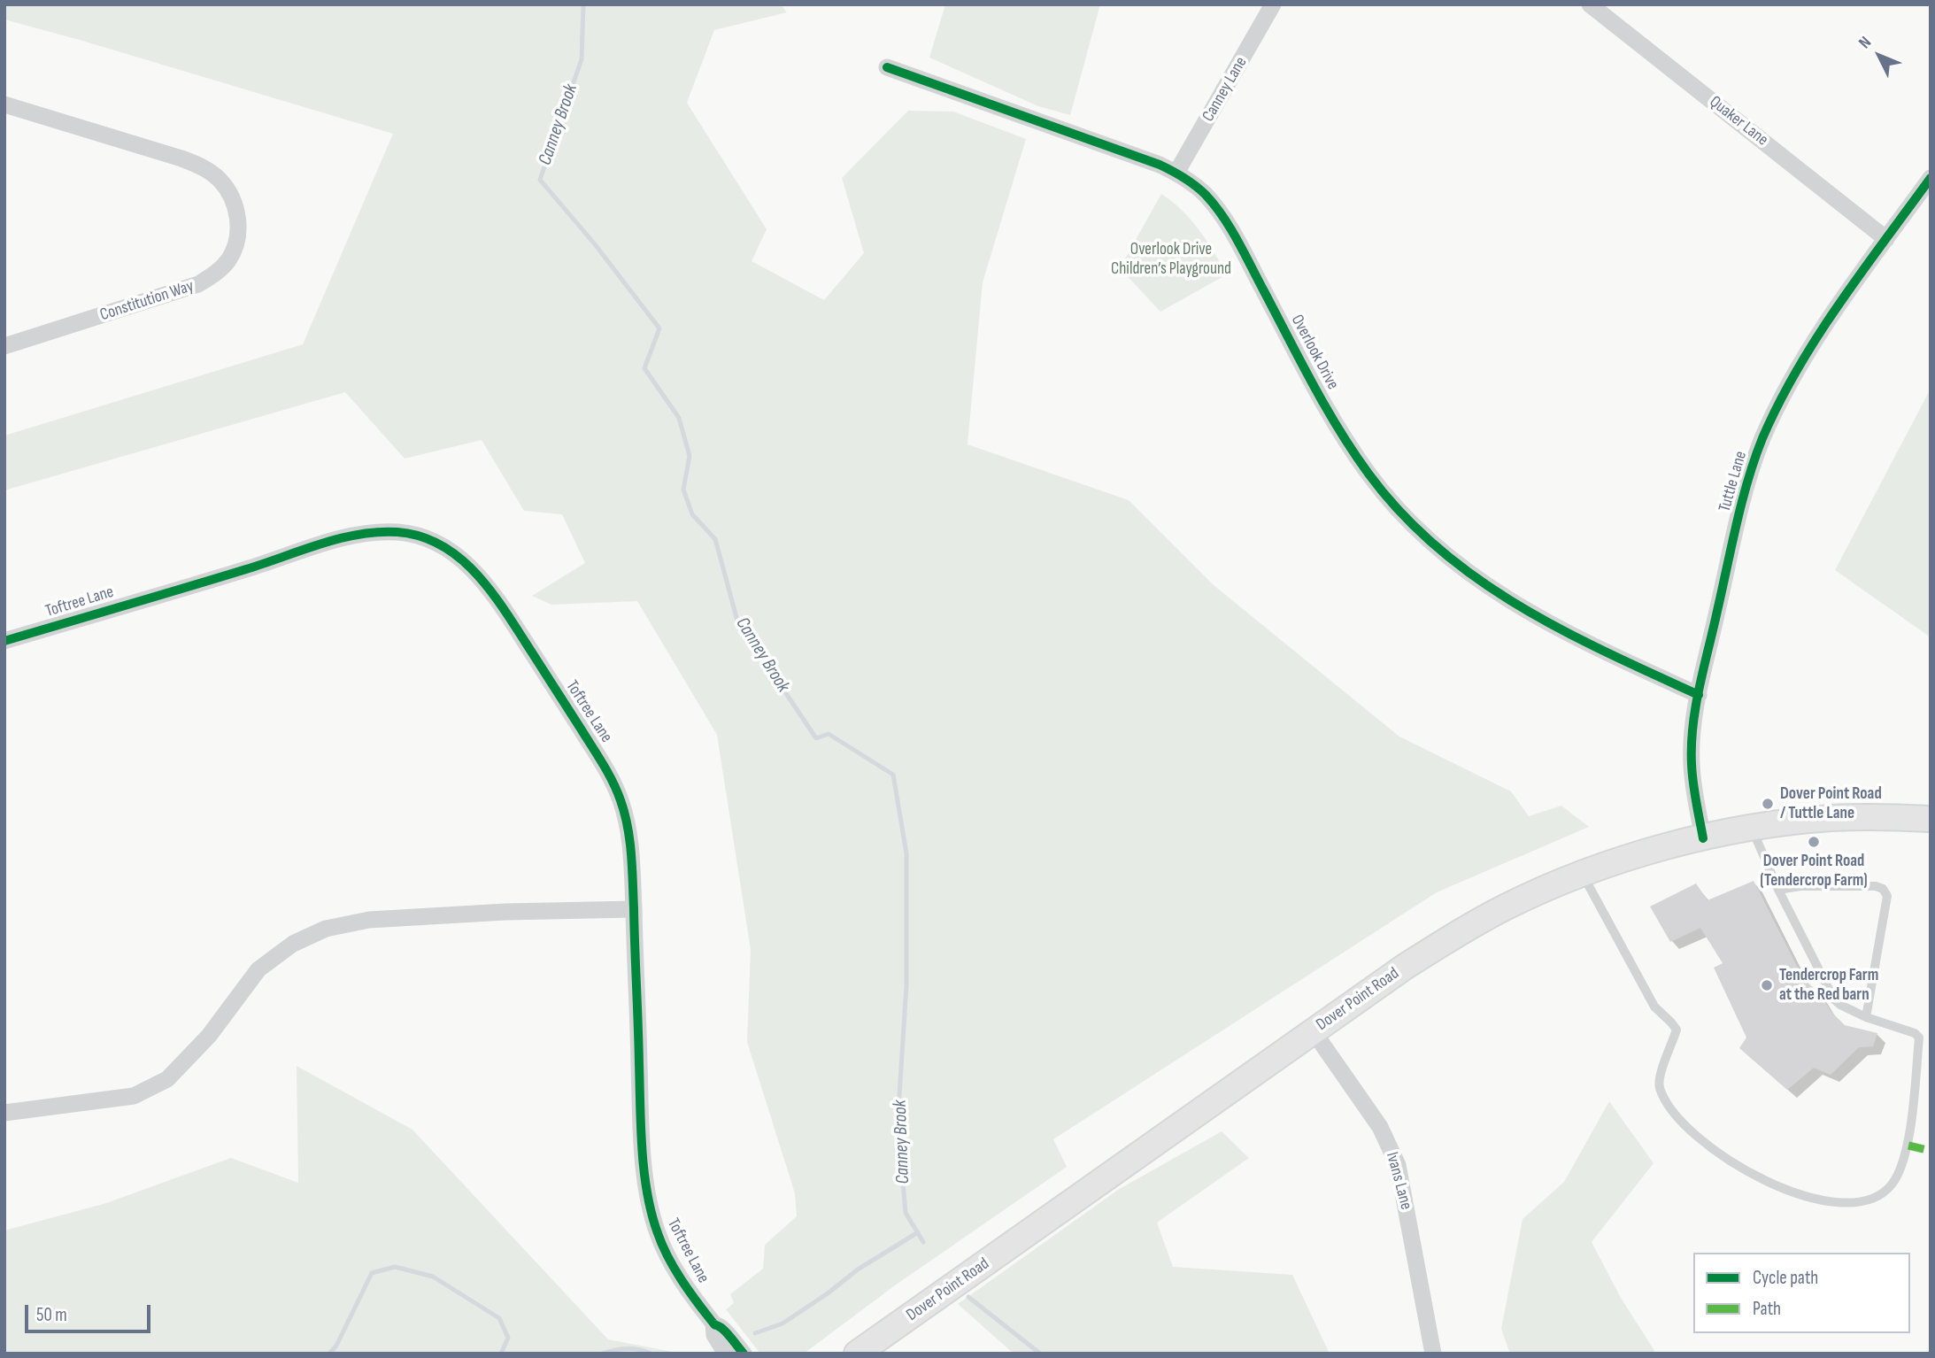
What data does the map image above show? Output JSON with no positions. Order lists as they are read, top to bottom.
{
  "streets": {
    "main road": ["Dover Point Road"],
    "street": [
      "Canney Lane",
      "Quaker Lane",
      "Constitution Way",
      "Overlook Drive",
      "Tuttle Lane",
      "Toftree Lane",
      "Ivans Lane"
    ]
  },
  "crossings": [
    ["Canney Lane", "Overlook Drive"],
    ["Quaker Lane", "Tuttle Lane"],
    ["Overlook Drive", "Tuttle Lane"],
    ["Tuttle Lane", "Dover Point Road"],
    ["Dover Point Road", "Ivans Lane"]
  ],
  "water": ["Canney Brook"],
  "parks": ["Overlook Drive Children’s Playground"],
  "places": ["Dover Point Road / Tuttle Lane", "Dover Point Road (Tendercrop Farm)", "Tendercrop Farm at the Red barn"],
  "legend": ["Cycle path", "Path"],
  "scale_bar": "50 m",
  "north": "top left"
}
